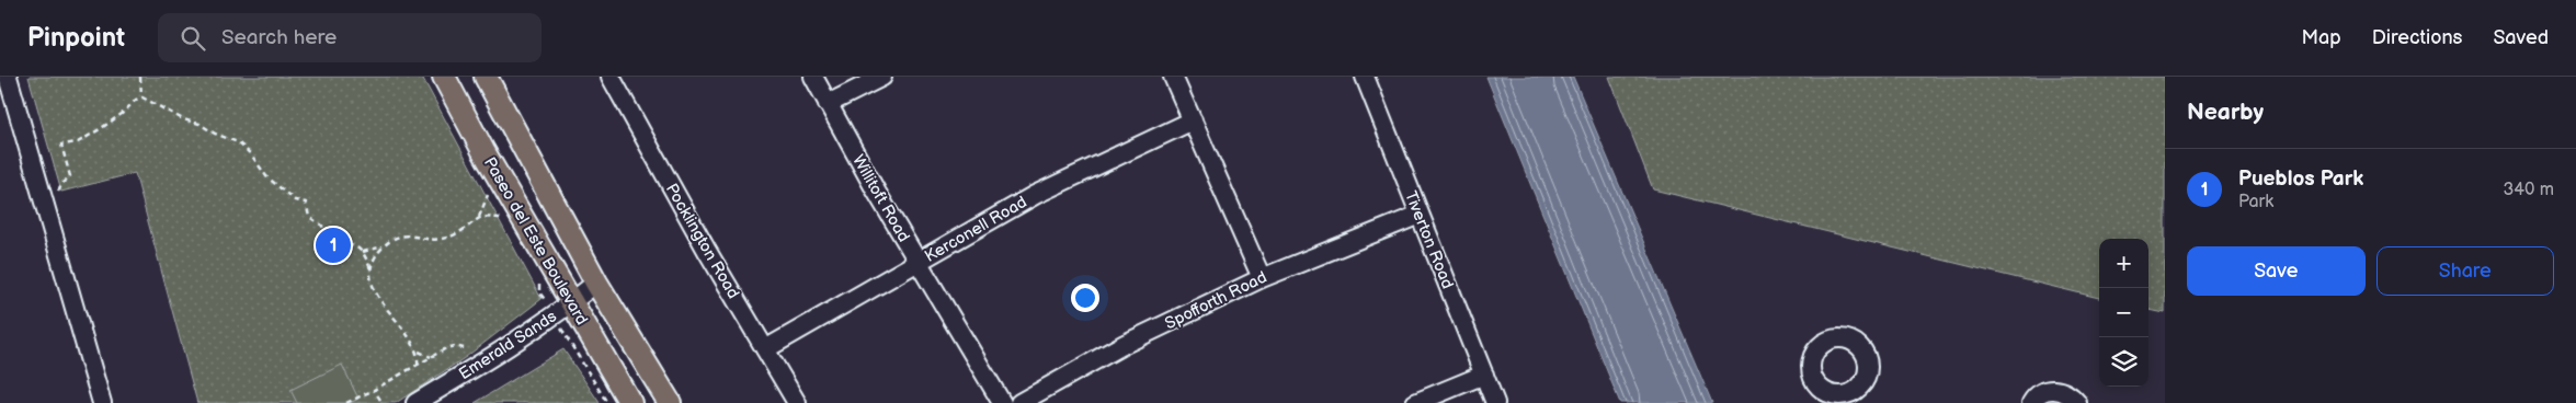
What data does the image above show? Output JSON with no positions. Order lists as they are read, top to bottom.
{
  "streets": {
    "main road": ["Paseo del Este Boulevard"],
    "street": [
      "Willitoft Road",
      "Kerconell Road",
      "Tiverton Road",
      "Pocklington Road",
      "Spofforth Road",
      "Emerald Sands"
    ]
  },
  "crossings": [
    ["Willitoft Road", "Kerconell Road"],
    ["Kerconell Road", "Pocklington Road"],
    ["Tiverton Road", "Spofforth Road"],
    ["Paseo del Este Boulevard", "Emerald Sands"]
  ],
  "page": {
    "header": "Pinpoint",
    "search": "Search here",
    "nav": ["Map", "Directions", "Saved"],
    "heading": "Nearby",
    "list": [
      {
        "mark": "1",
        "name": "Pueblos Park",
        "note": "Park",
        "value": "340 m"
      }
    ],
    "pins": "1",
    "buttons": ["Save", "Share"],
    "map_buttons": ["+", "−"]
  }
}
